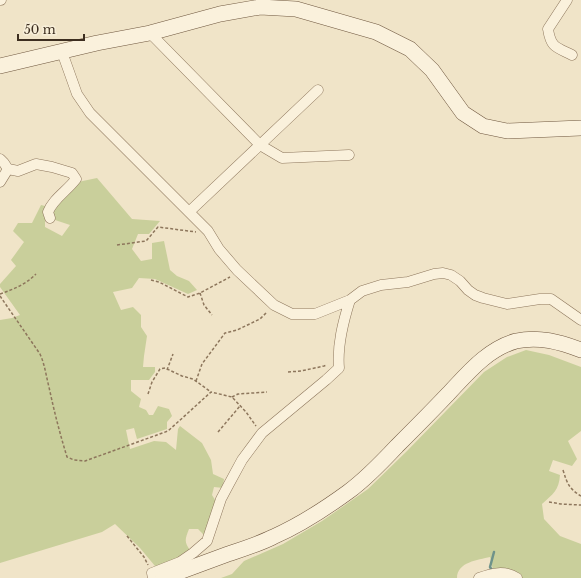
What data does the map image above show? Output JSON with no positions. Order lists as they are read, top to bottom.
{
  "scale_bar": "50 m"
}
